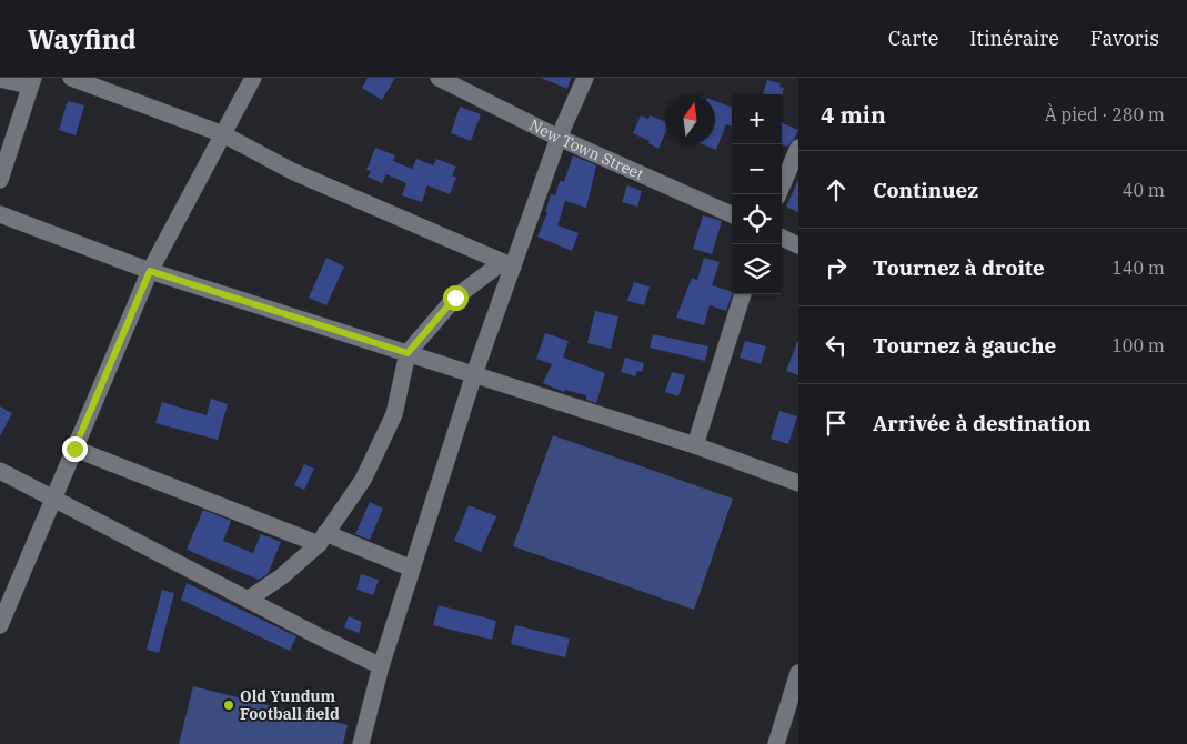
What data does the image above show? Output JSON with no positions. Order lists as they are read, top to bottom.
{
  "streets": {
    "street": ["New Town Street"]
  },
  "places": ["Old Yundum Football field"],
  "north": "top",
  "page": {
    "header": "Wayfind",
    "nav": ["Carte", "Itinéraire", "Favoris"],
    "heading": ["4 min", "À pied · 280 m"],
    "map_buttons": ["+", "−"],
    "list": [
      ["Continuez", "40 m"],
      ["Tournez à droite", "140 m"],
      ["Tournez à gauche", "100 m"],
      "Arrivée à destination"
    ]
  }
}
